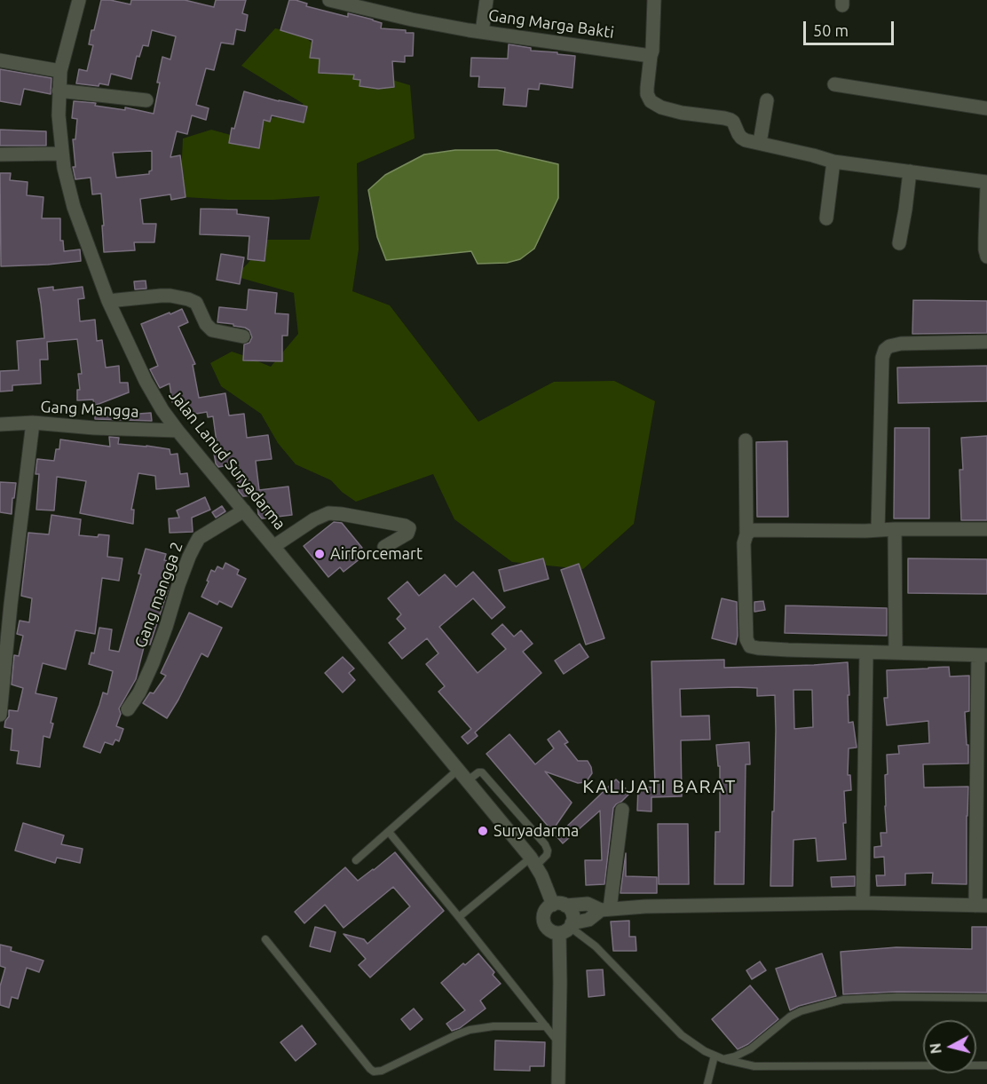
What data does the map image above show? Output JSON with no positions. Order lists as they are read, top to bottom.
{
  "streets": {
    "street": [
      "Gang Marga Bakti",
      "Gang Mangga",
      "Jalan Lanud Suryadarma",
      "Gang mangga 2"
    ]
  },
  "crossings": [
    ["Gang Mangga", "Jalan Lanud Suryadarma"],
    ["Jalan Lanud Suryadarma", "Gang mangga 2"]
  ],
  "districts": ["KALIJATI BARAT"],
  "places": ["Airforcemart", "Suryadarma"],
  "scale_bar": "50 m",
  "north": "left"
}
